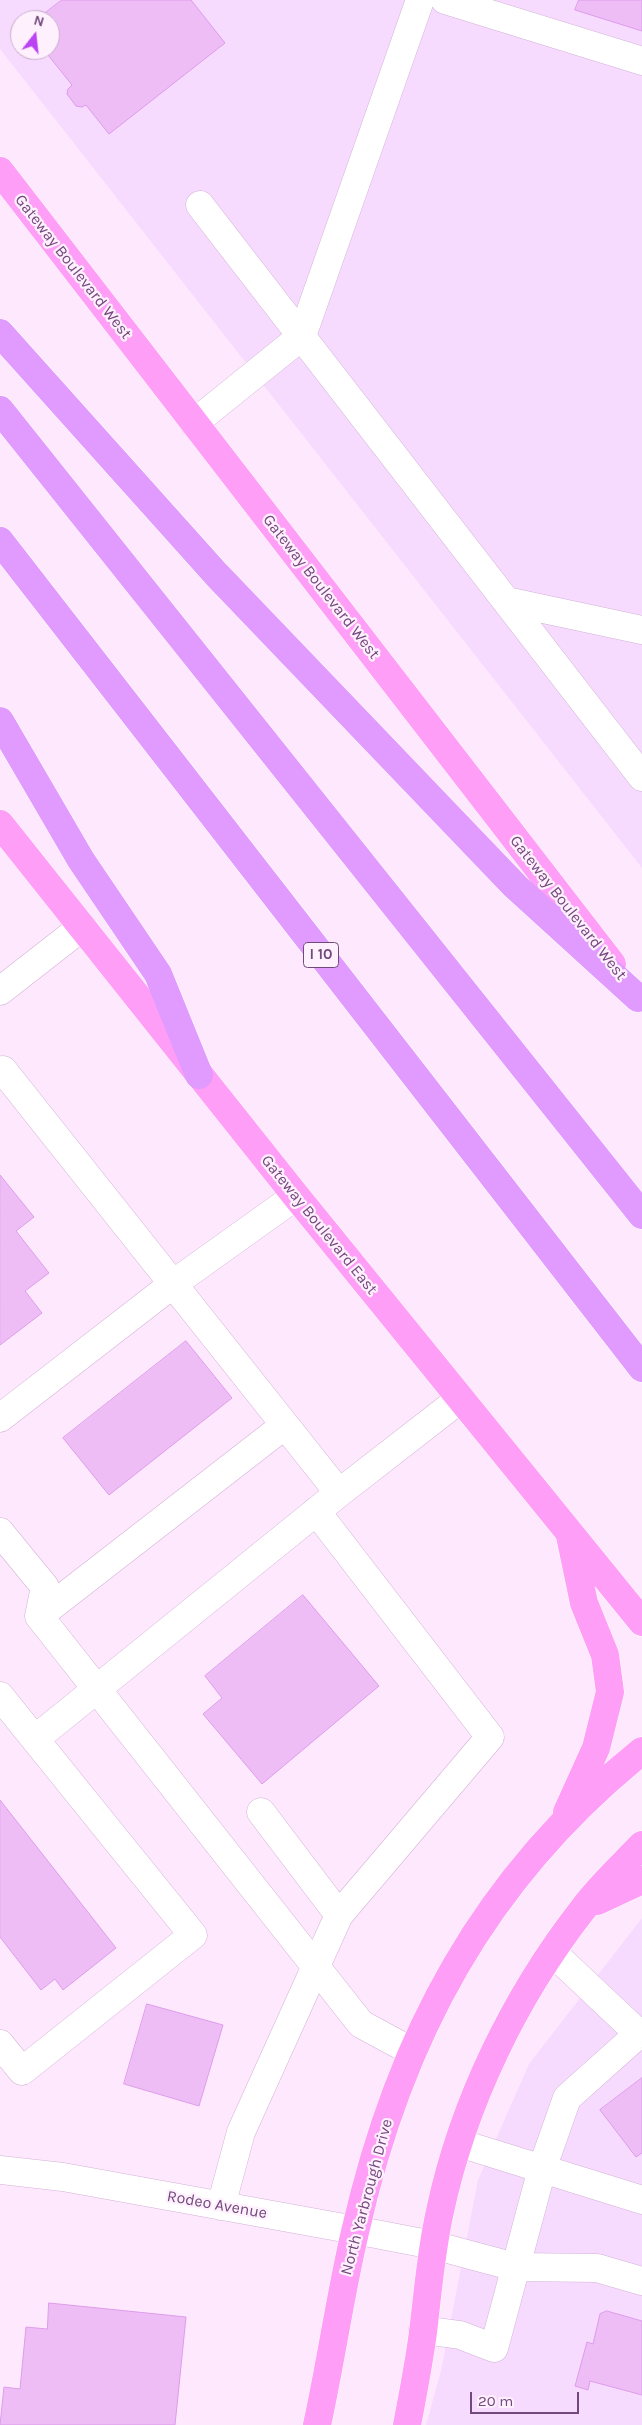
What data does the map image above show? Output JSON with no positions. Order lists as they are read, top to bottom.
{
  "streets": {
    "highway": ["I 10"],
    "main road": ["Gateway Boulevard West", "Gateway Boulevard East", "North Yarbrough Drive"],
    "street": ["Rodeo Avenue"]
  },
  "crossings": [
    ["North Yarbrough Drive", "Rodeo Avenue"]
  ],
  "scale_bar": "20 m",
  "north": "top"
}
